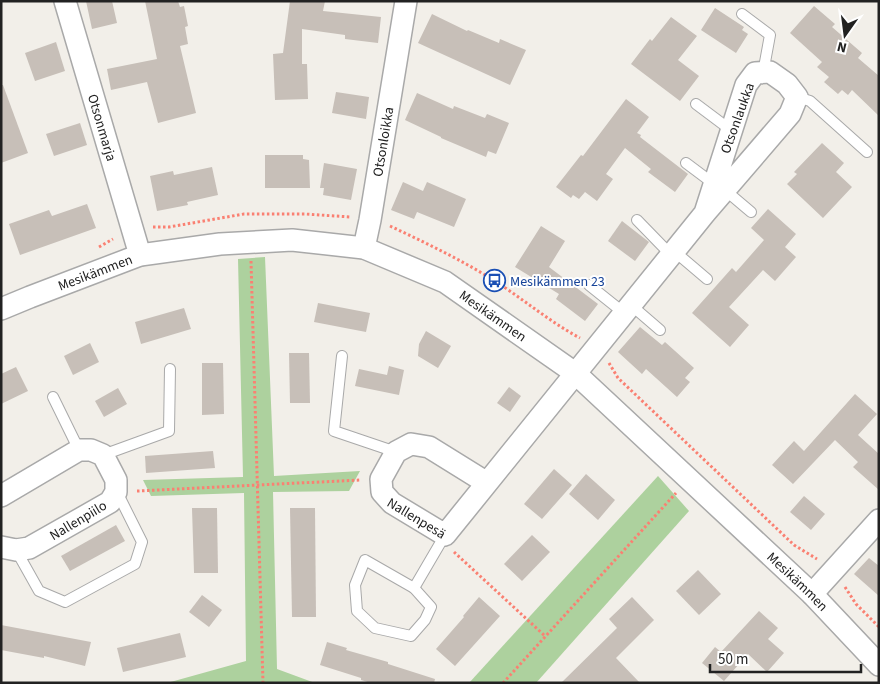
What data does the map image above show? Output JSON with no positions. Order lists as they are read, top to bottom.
{
  "streets": {
    "street": [
      "Otsonlaukka",
      "Otsonmarja",
      "Otsonloikka",
      "Mesikämmen",
      "Nallenpesä",
      "Nallenpiilo"
    ]
  },
  "crossings": [
    ["Otsonlaukka", "Mesikämmen"],
    ["Otsonlaukka", "Nallenpesä"],
    ["Otsonmarja", "Mesikämmen"],
    ["Otsonloikka", "Mesikämmen"],
    ["Mesikämmen", "Nallenpesä"]
  ],
  "places": {
    "bus stop": ["Mesikämmen 23"]
  },
  "scale_bar": "50 m",
  "north": "bottom"
}
